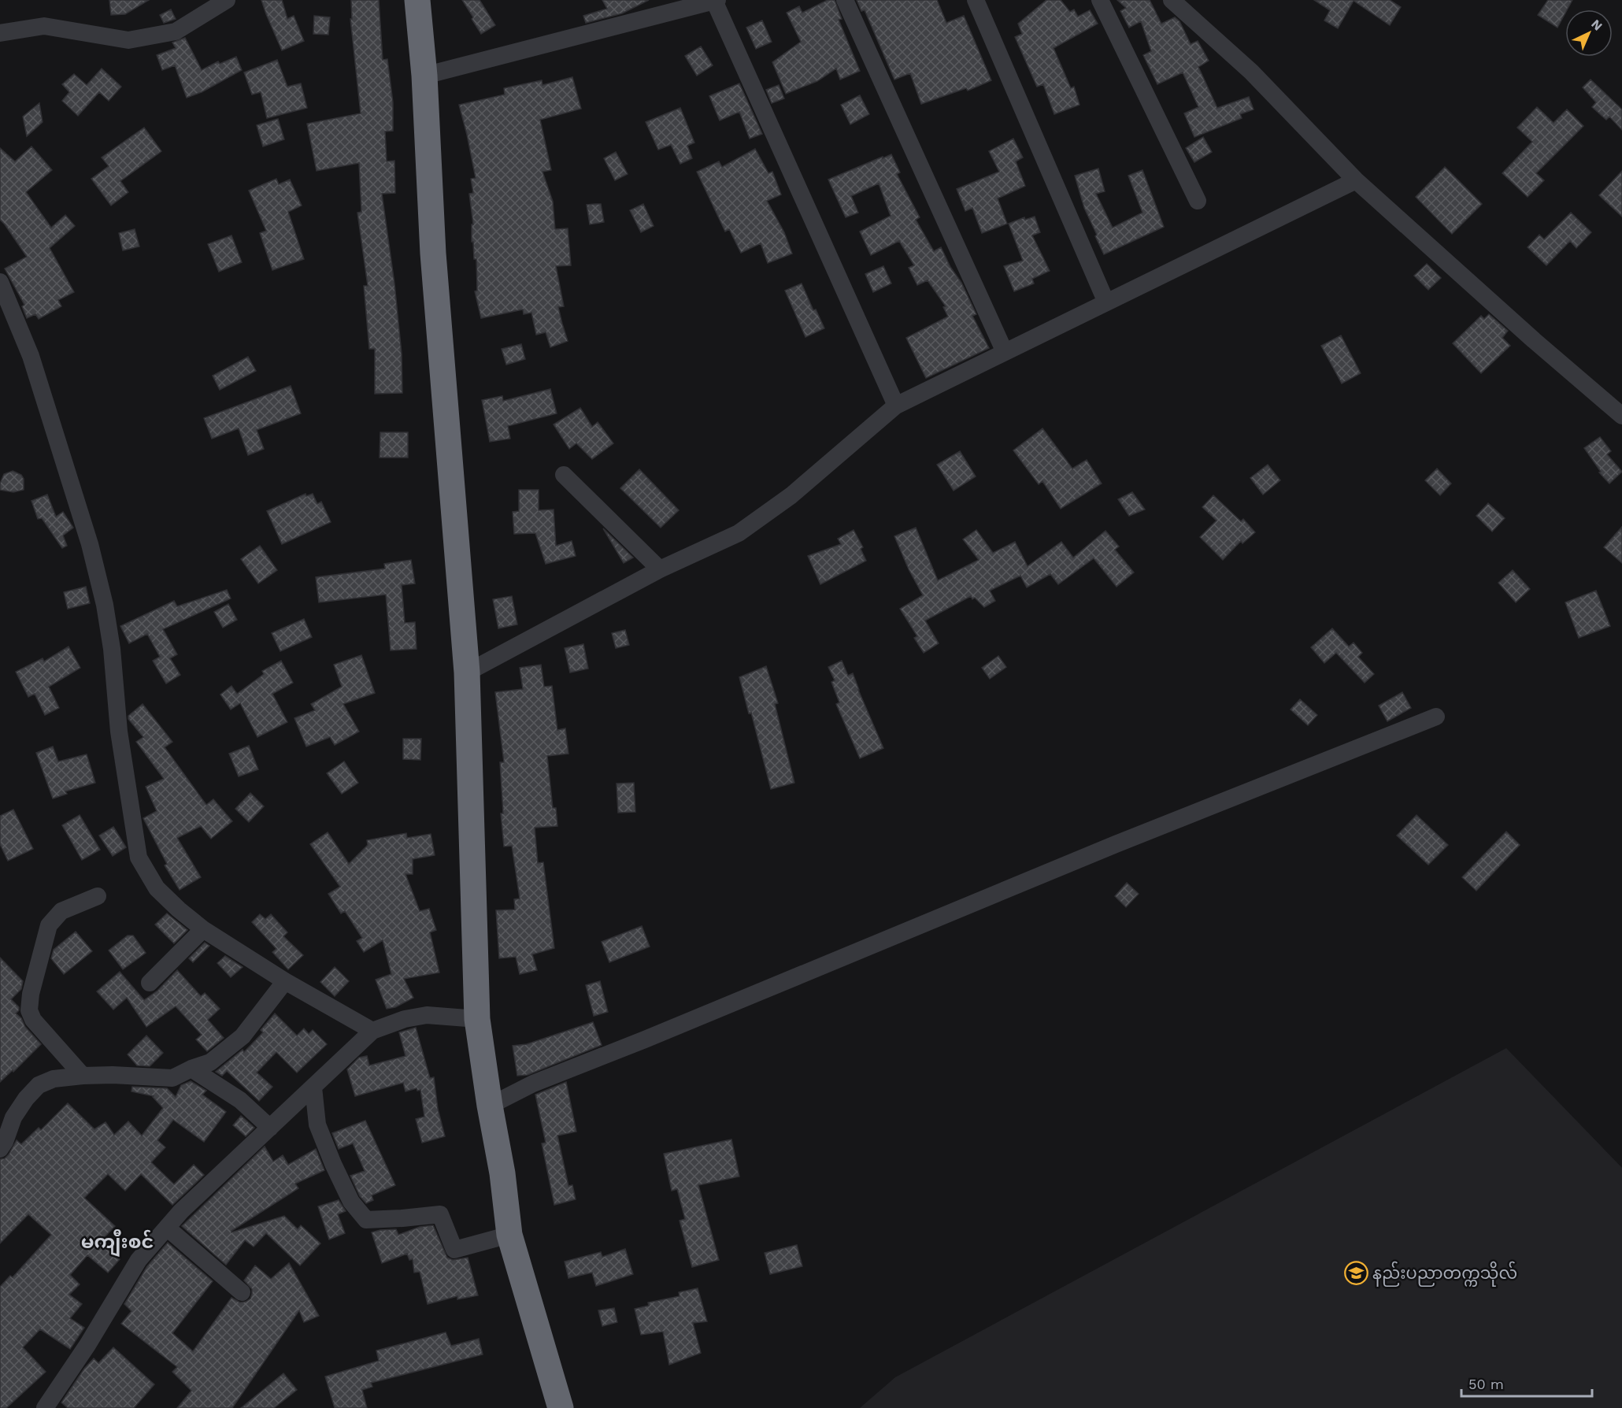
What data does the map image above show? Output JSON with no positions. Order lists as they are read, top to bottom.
{
  "districts": ["မကျီးစင်"],
  "places": {
    "school or university": ["နည်းပညာတက္ကသိုလ်"]
  },
  "scale_bar": "50 m",
  "north": "top right"
}
